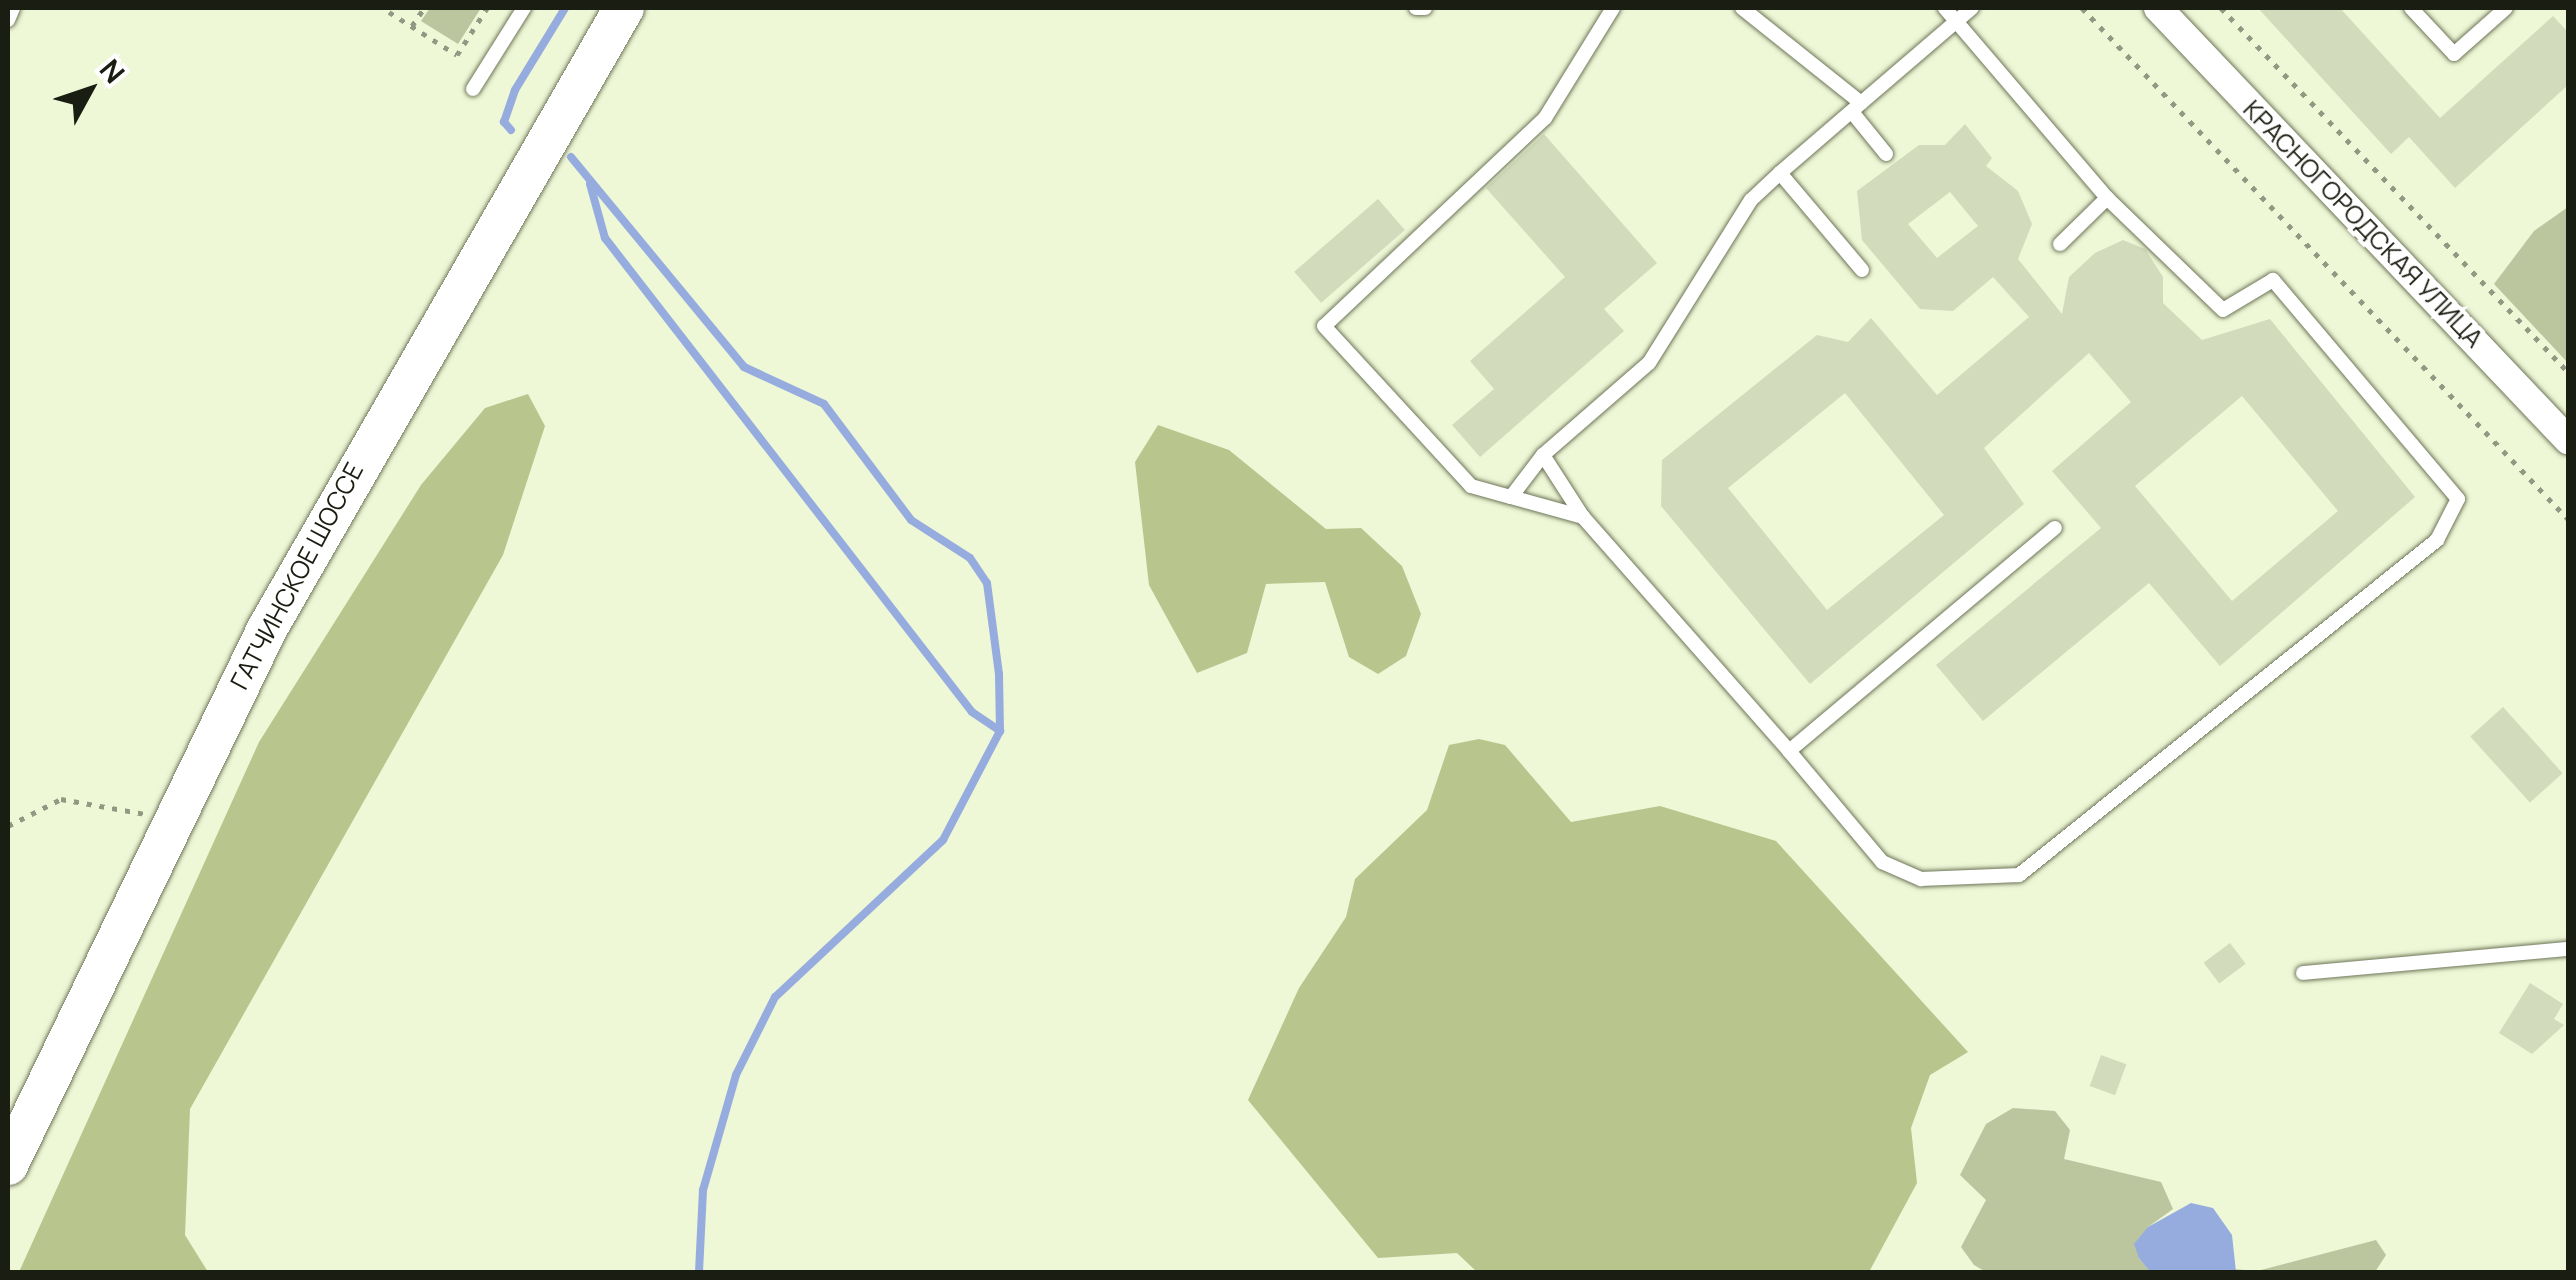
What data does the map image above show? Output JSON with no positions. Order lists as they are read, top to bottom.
{
  "streets": {
    "main road": ["ГАТЧИНСКОЕ ШОССЕ"],
    "street": ["КРАСНОГОРОДСКАЯ УЛИЦА"]
  },
  "north": "top right"
}
